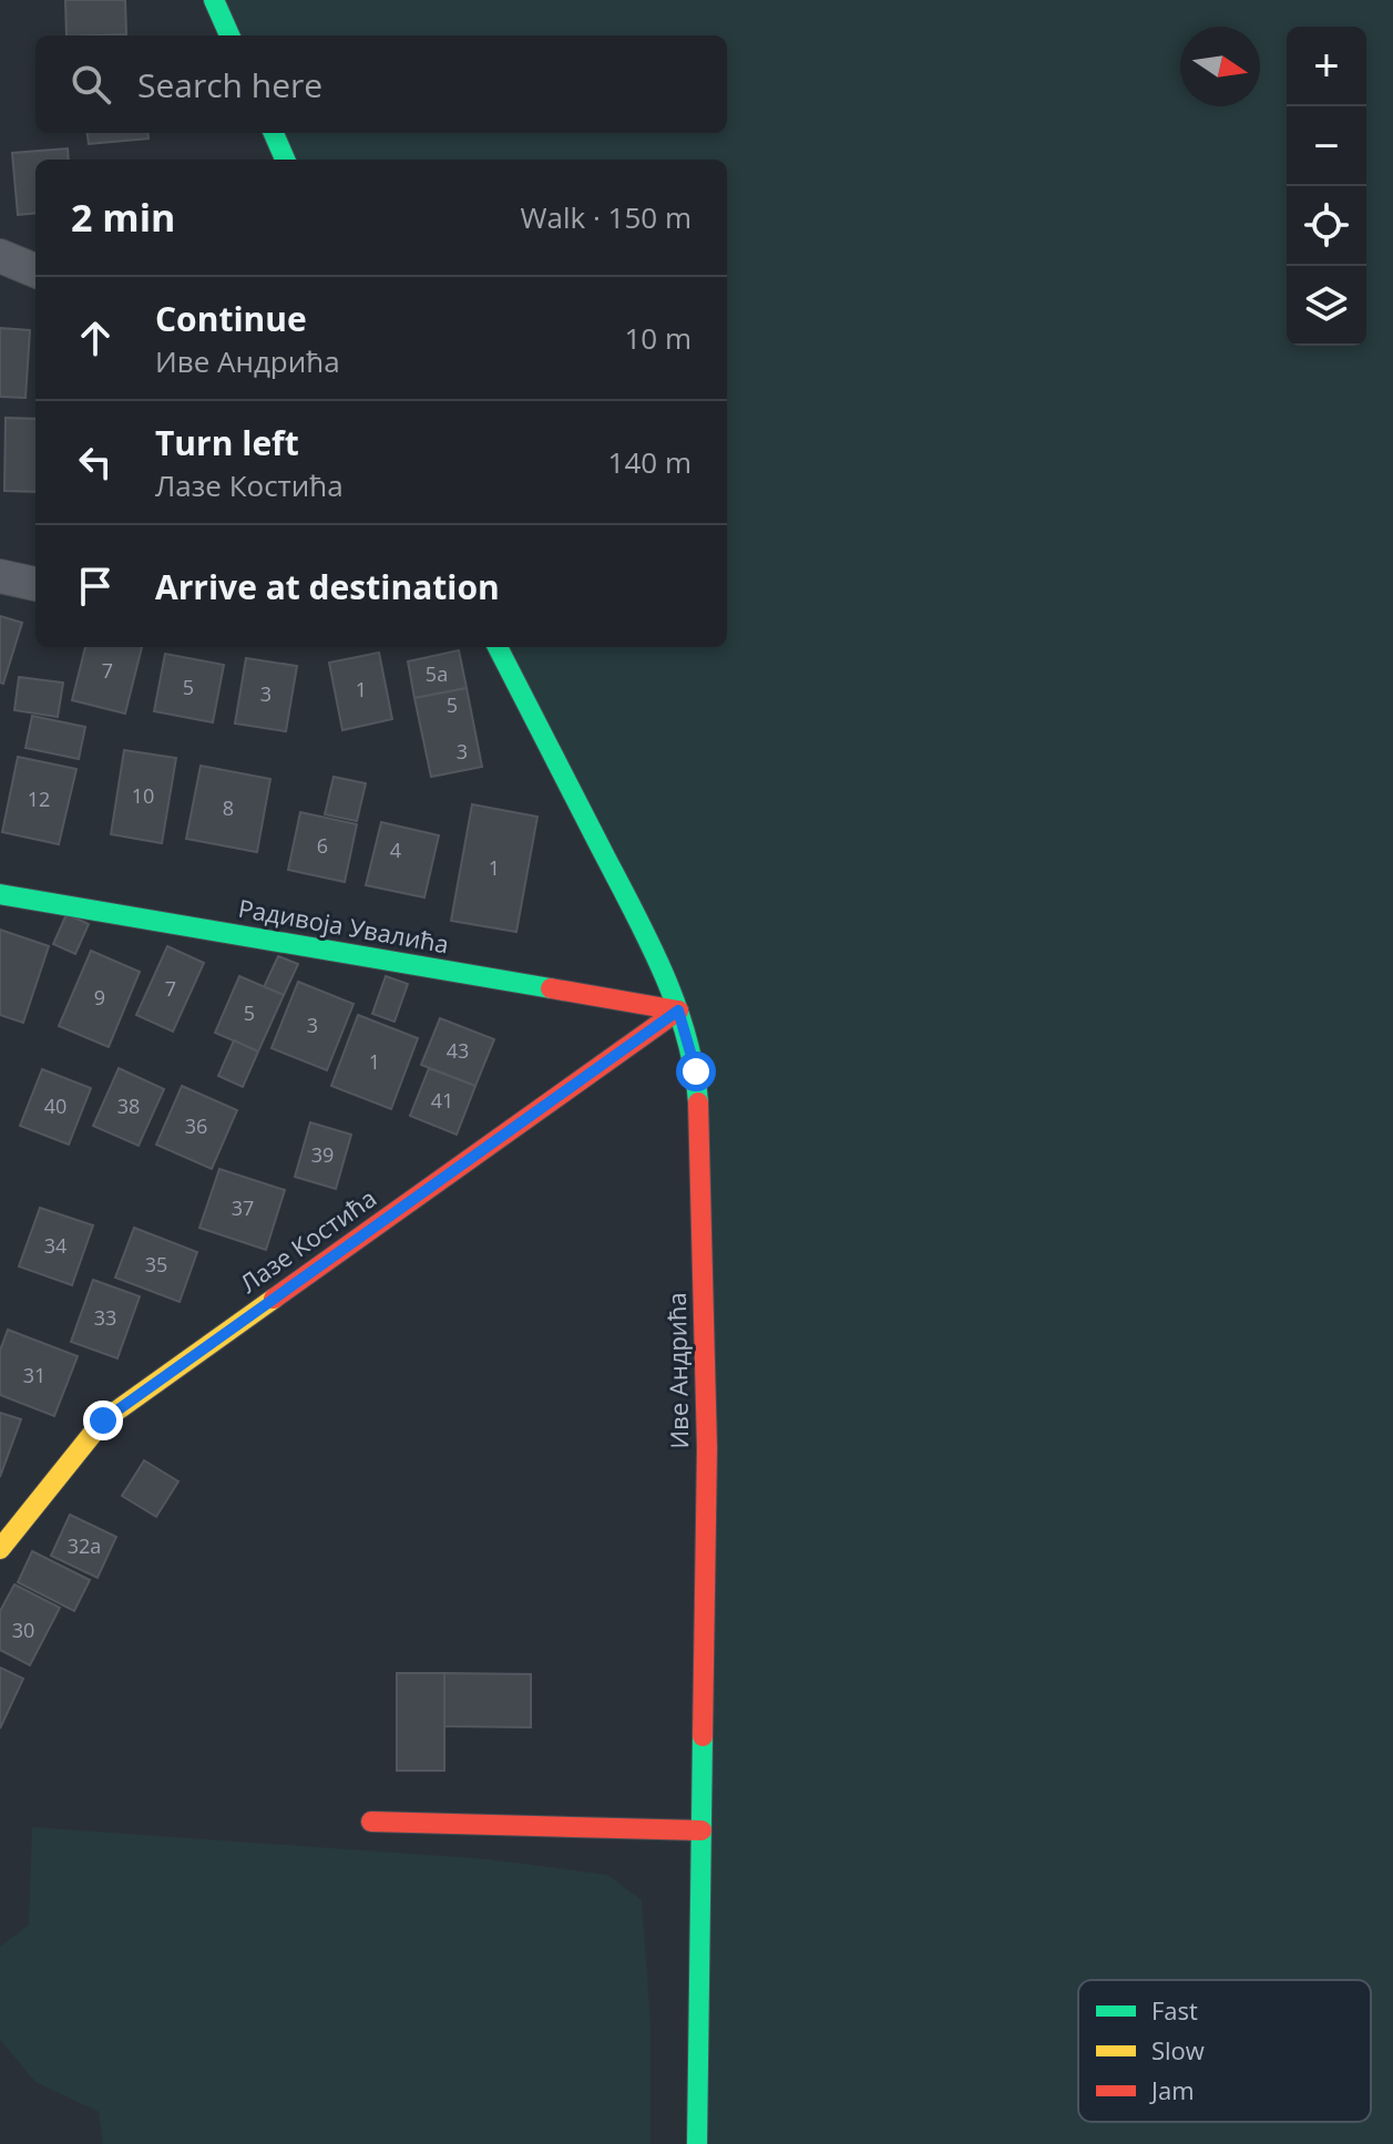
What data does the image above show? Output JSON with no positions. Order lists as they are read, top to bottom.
{
  "streets": {
    "street": ["Радивоја Увалића", "Лазе Костића", "Иве Андрића"]
  },
  "crossings": [
    ["Радивоја Увалића", "Лазе Костића"],
    ["Радивоја Увалића", "Иве Андрића"],
    ["Лазе Костића", "Иве Андрића"]
  ],
  "house_numbers": [
    "7",
    "5a",
    "5",
    "1",
    "3",
    "5",
    "3",
    "10",
    "12",
    "8",
    "6",
    "4",
    "1",
    "7",
    "9",
    "5",
    "3",
    "43",
    "1",
    "41",
    "40",
    "38",
    "36",
    "39",
    "37",
    "34",
    "35",
    "33",
    "31",
    "32a",
    "30"
  ],
  "legend": ["Fast", "Slow", "Jam"],
  "north": "right",
  "page": {
    "map_buttons": ["+", "−"],
    "search": "Search here",
    "heading": ["2 min", "Walk · 150 m"],
    "list": [
      ["Continue", "Иве Андрића", "10 m"],
      ["Turn left", "Лазе Костића", "140 m"],
      "Arrive at destination"
    ]
  }
}
